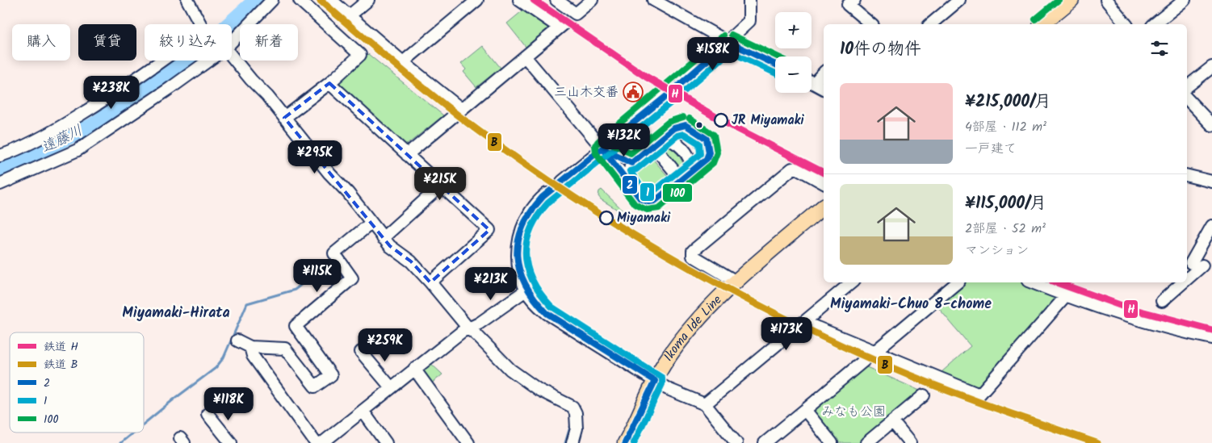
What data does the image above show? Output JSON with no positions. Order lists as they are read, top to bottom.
{
  "streets": {
    "main road": ["Ikoma Ide Line"]
  },
  "districts": ["Miyamaki-Chuo 8-chome", "Miyamaki-Hirata"],
  "water": ["遠藤川"],
  "parks": ["みなも公園"],
  "places": {
    "public building": ["三山木交番"],
    "other": ["JR Miyamaki", "Miyamaki"]
  },
  "lines": [
    "rail line H",
    "rail line B",
    "transit line 100",
    "transit line 2",
    "transit line 1"
  ],
  "legend": [
    "鉄道 H",
    "鉄道 B",
    "2",
    "1",
    "100"
  ],
  "page": {
    "map_buttons": ["+", "−"],
    "chip": [
      "購入",
      "賃貸",
      "絞り込み",
      "新着"
    ],
    "heading": "10件の物件",
    "price": [
      "¥158K",
      "¥238K",
      "¥132K",
      "¥295K",
      "¥215K",
      "¥115K",
      "¥213K",
      "¥173K",
      "¥259K",
      "¥118K"
    ],
    "list": [
      {
        "name": "¥215,000/月",
        "note": "4部屋 · 112 m² · 一戸建て"
      },
      {
        "name": "¥115,000/月",
        "note": "2部屋 · 52 m² · マンション"
      }
    ]
  }
}
